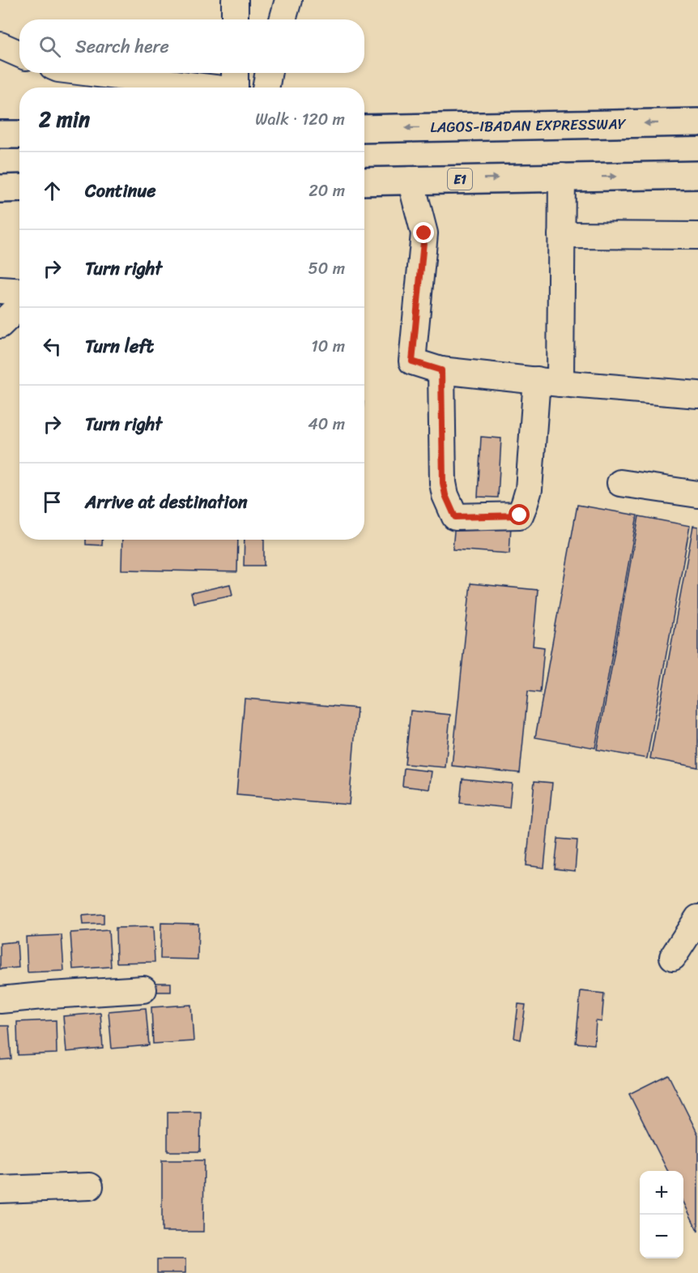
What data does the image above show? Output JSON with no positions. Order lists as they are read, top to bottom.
{
  "streets": {
    "highway": ["LAGOS-IBADAN EXPRESSWAY", "E1"]
  },
  "page": {
    "search": "Search here",
    "heading": ["2 min", "Walk · 120 m"],
    "list": [
      ["Continue", "20 m"],
      ["Turn right", "50 m"],
      ["Turn left", "10 m"],
      ["Turn right", "40 m"],
      "Arrive at destination"
    ],
    "map_buttons": ["+", "−"]
  }
}
